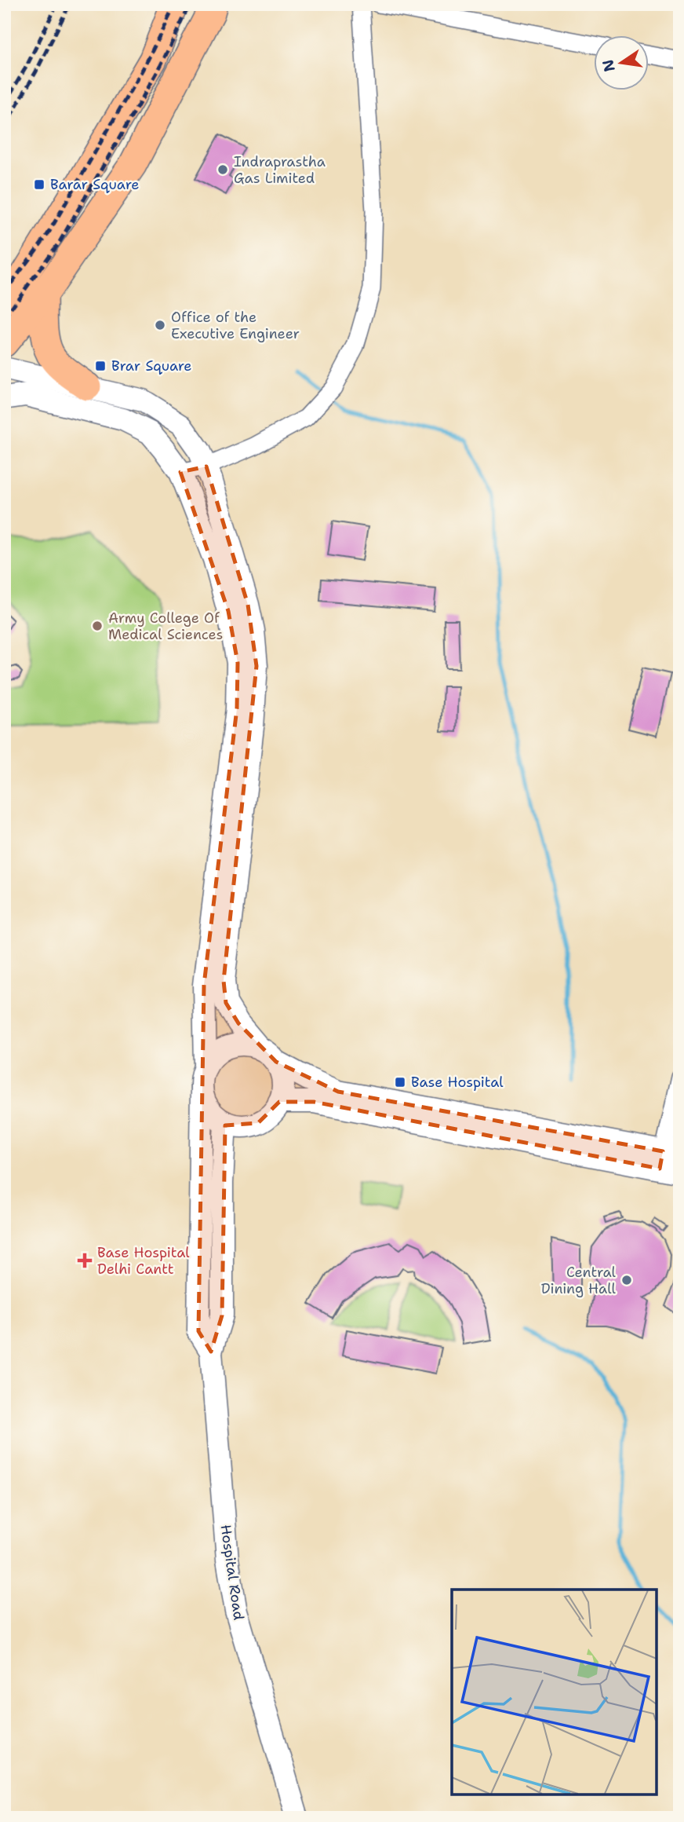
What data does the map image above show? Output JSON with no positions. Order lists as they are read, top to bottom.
{
  "streets": {
    "street": ["Hospital Road"]
  },
  "places": {
    "other": [
      "Indraprastha Gas Limited",
      "Office of the Executive Engineer",
      "Army College Of Medical Sciences",
      "Central Dining Hall"
    ],
    "transit": ["Barar Square", "Brar Square", "Base Hospital"],
    "health": ["Base Hospital Delhi Cantt"]
  },
  "north": "left"
}
